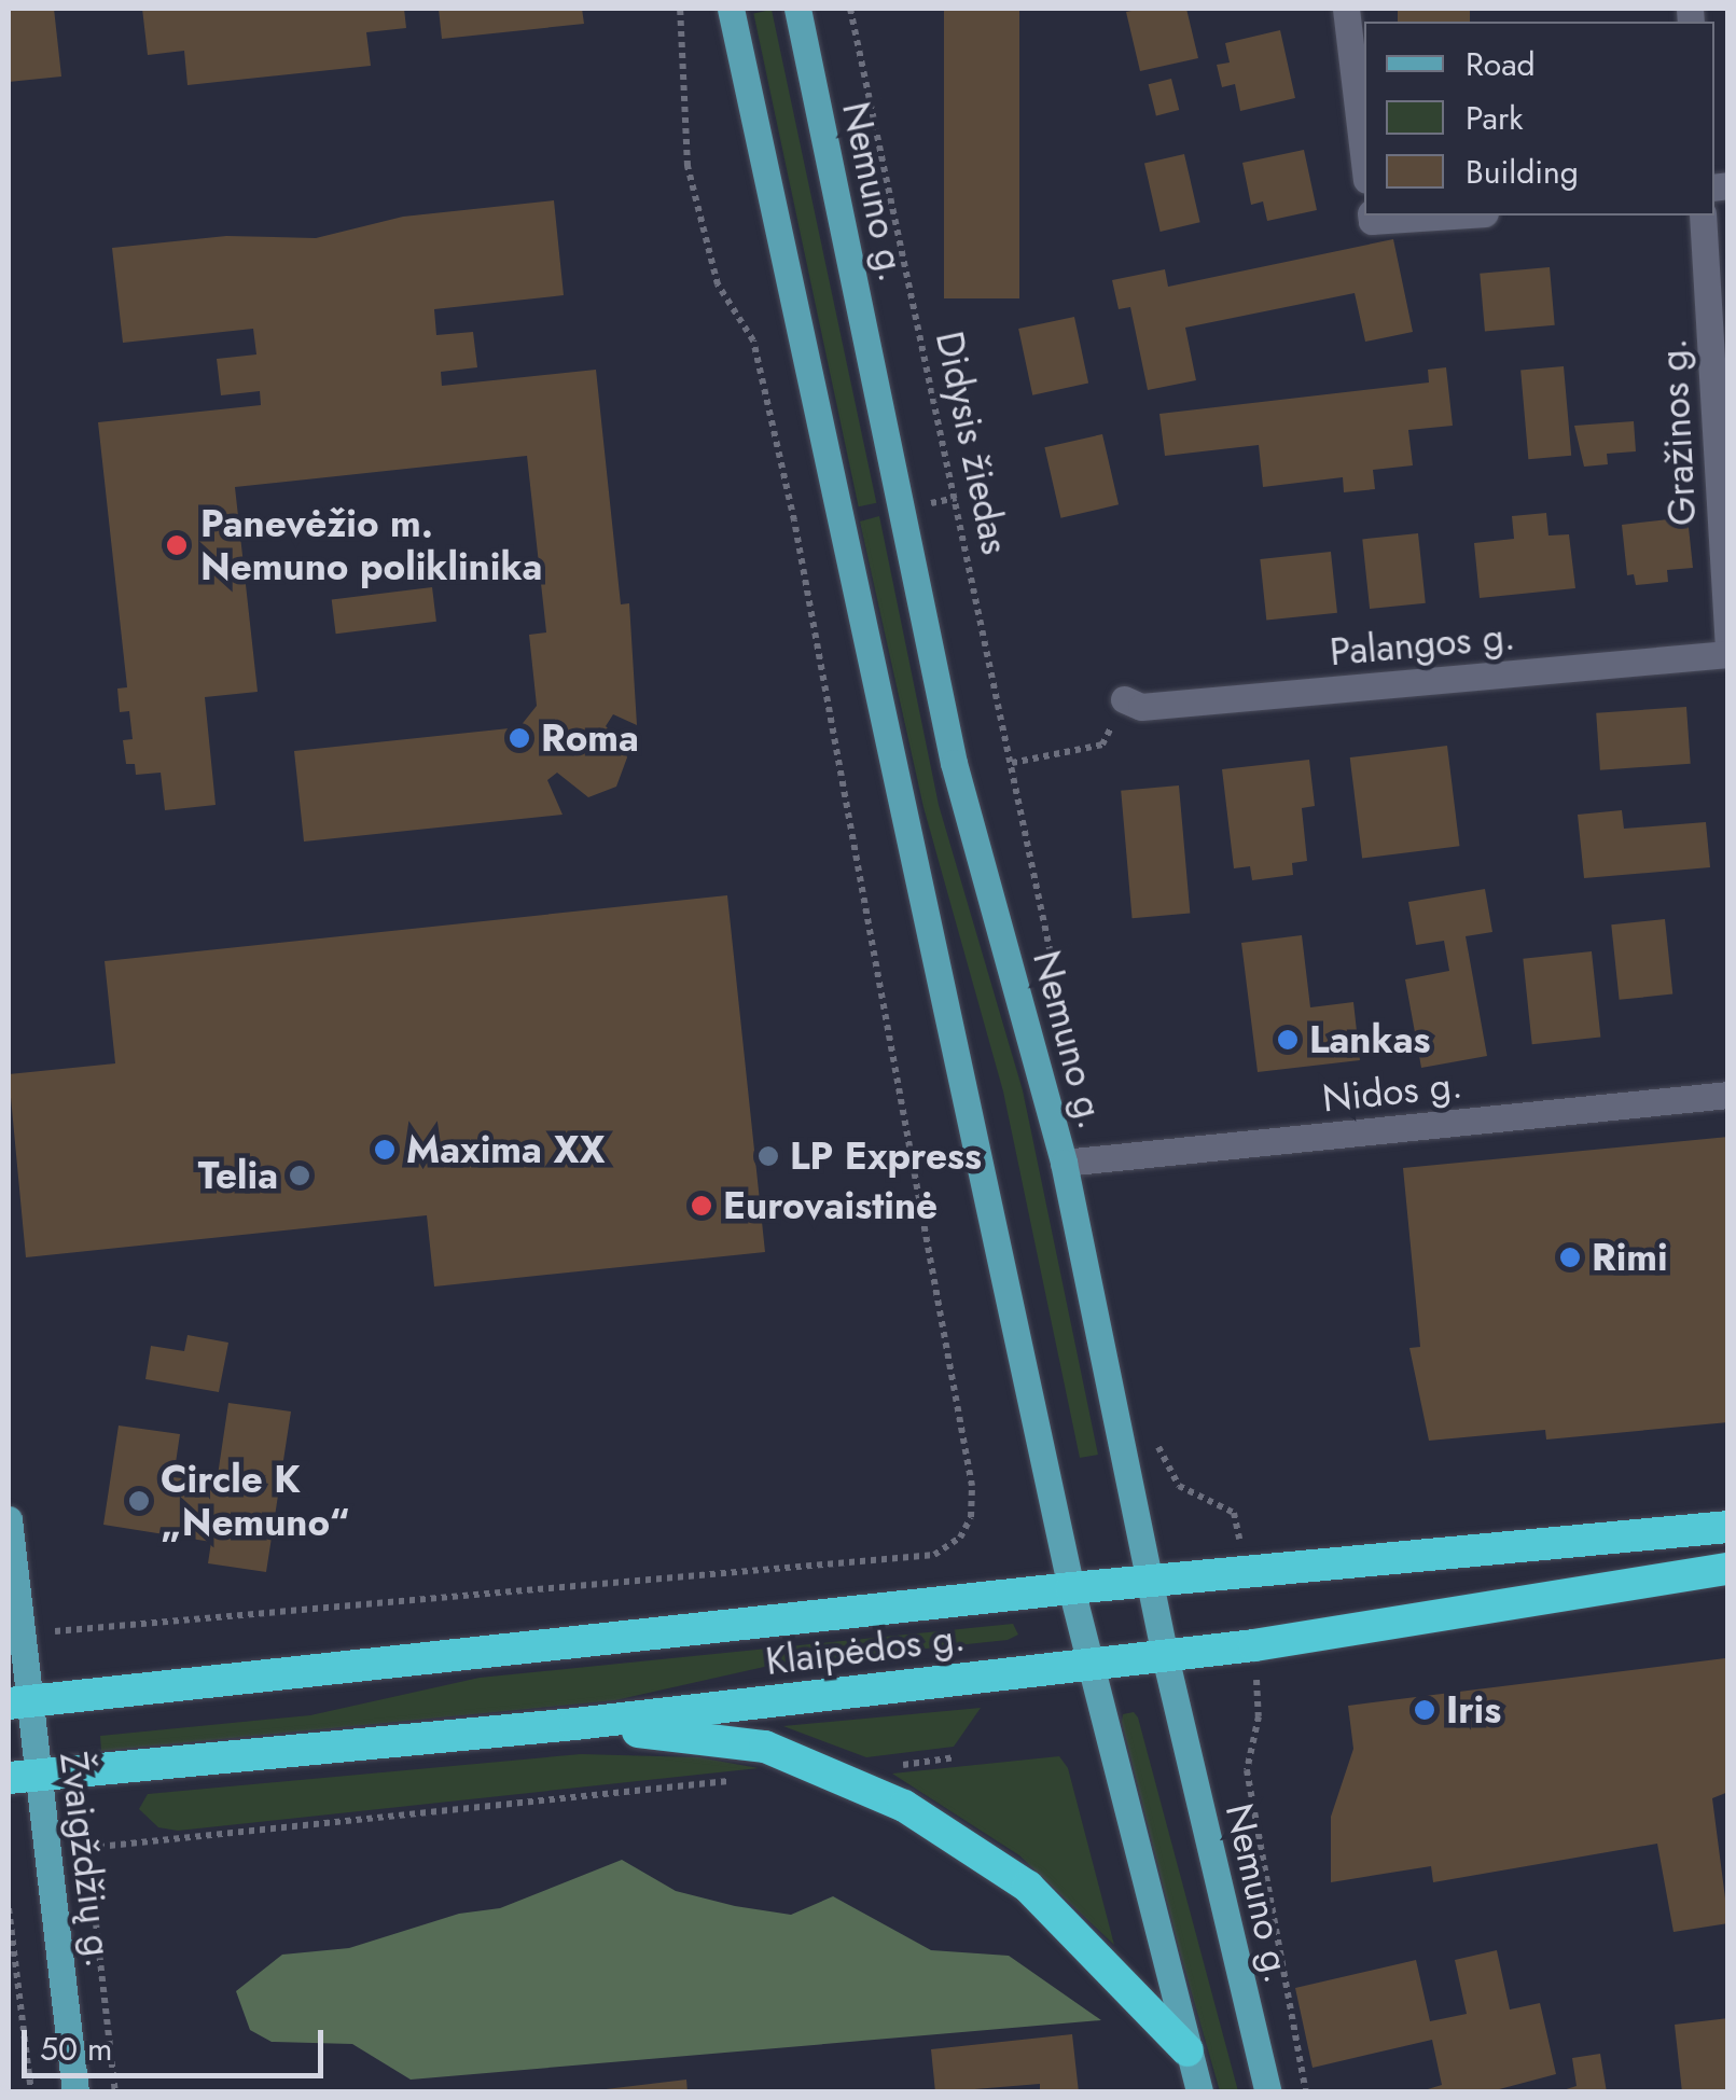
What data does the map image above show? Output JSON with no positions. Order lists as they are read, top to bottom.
{
  "streets": {
    "highway": ["Klaipėdos g."],
    "main road": ["Nemuno g.", "Žvaigždžių g."],
    "street": ["Gražinos g.", "Palangos g.", "Nidos g."],
    "path": ["Didysis žiedas"]
  },
  "crossings": [
    ["Nemuno g.", "Nidos g."],
    ["Nemuno g.", "Klaipėdos g."],
    ["Gražinos g.", "Palangos g."],
    ["Didysis žiedas", "Palangos g."],
    ["Klaipėdos g.", "Žvaigždžių g."]
  ],
  "places": [
    "Panevėžio m. Nemuno poliklinika",
    "Roma",
    "Lankas",
    "Maxima XX",
    "LP Express",
    "Telia",
    "Eurovaistinė",
    "Rimi",
    "Circle K „Nemuno“",
    "Iris"
  ],
  "legend": ["Road", "Park", "Building"],
  "scale_bar": "50 m"
}
